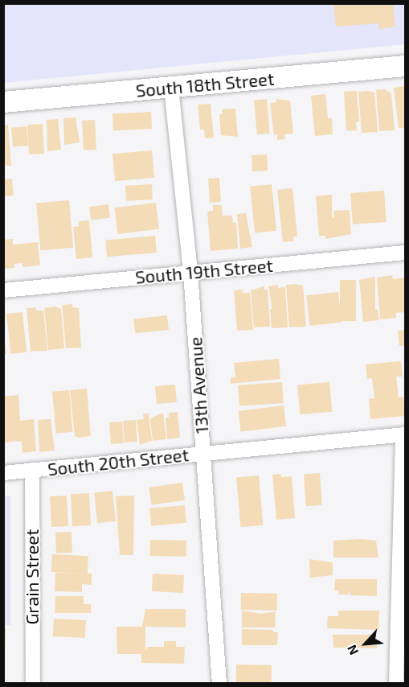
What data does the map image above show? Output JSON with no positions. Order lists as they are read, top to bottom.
{
  "streets": {
    "street": [
      "South 18th Street",
      "South 19th Street",
      "13th Avenue",
      "South 20th Street",
      "Grain Street"
    ]
  },
  "crossings": [
    ["South 18th Street", "13th Avenue"],
    ["South 19th Street", "13th Avenue"],
    ["13th Avenue", "South 20th Street"],
    ["South 20th Street", "Grain Street"]
  ],
  "north": "bottom left"
}
